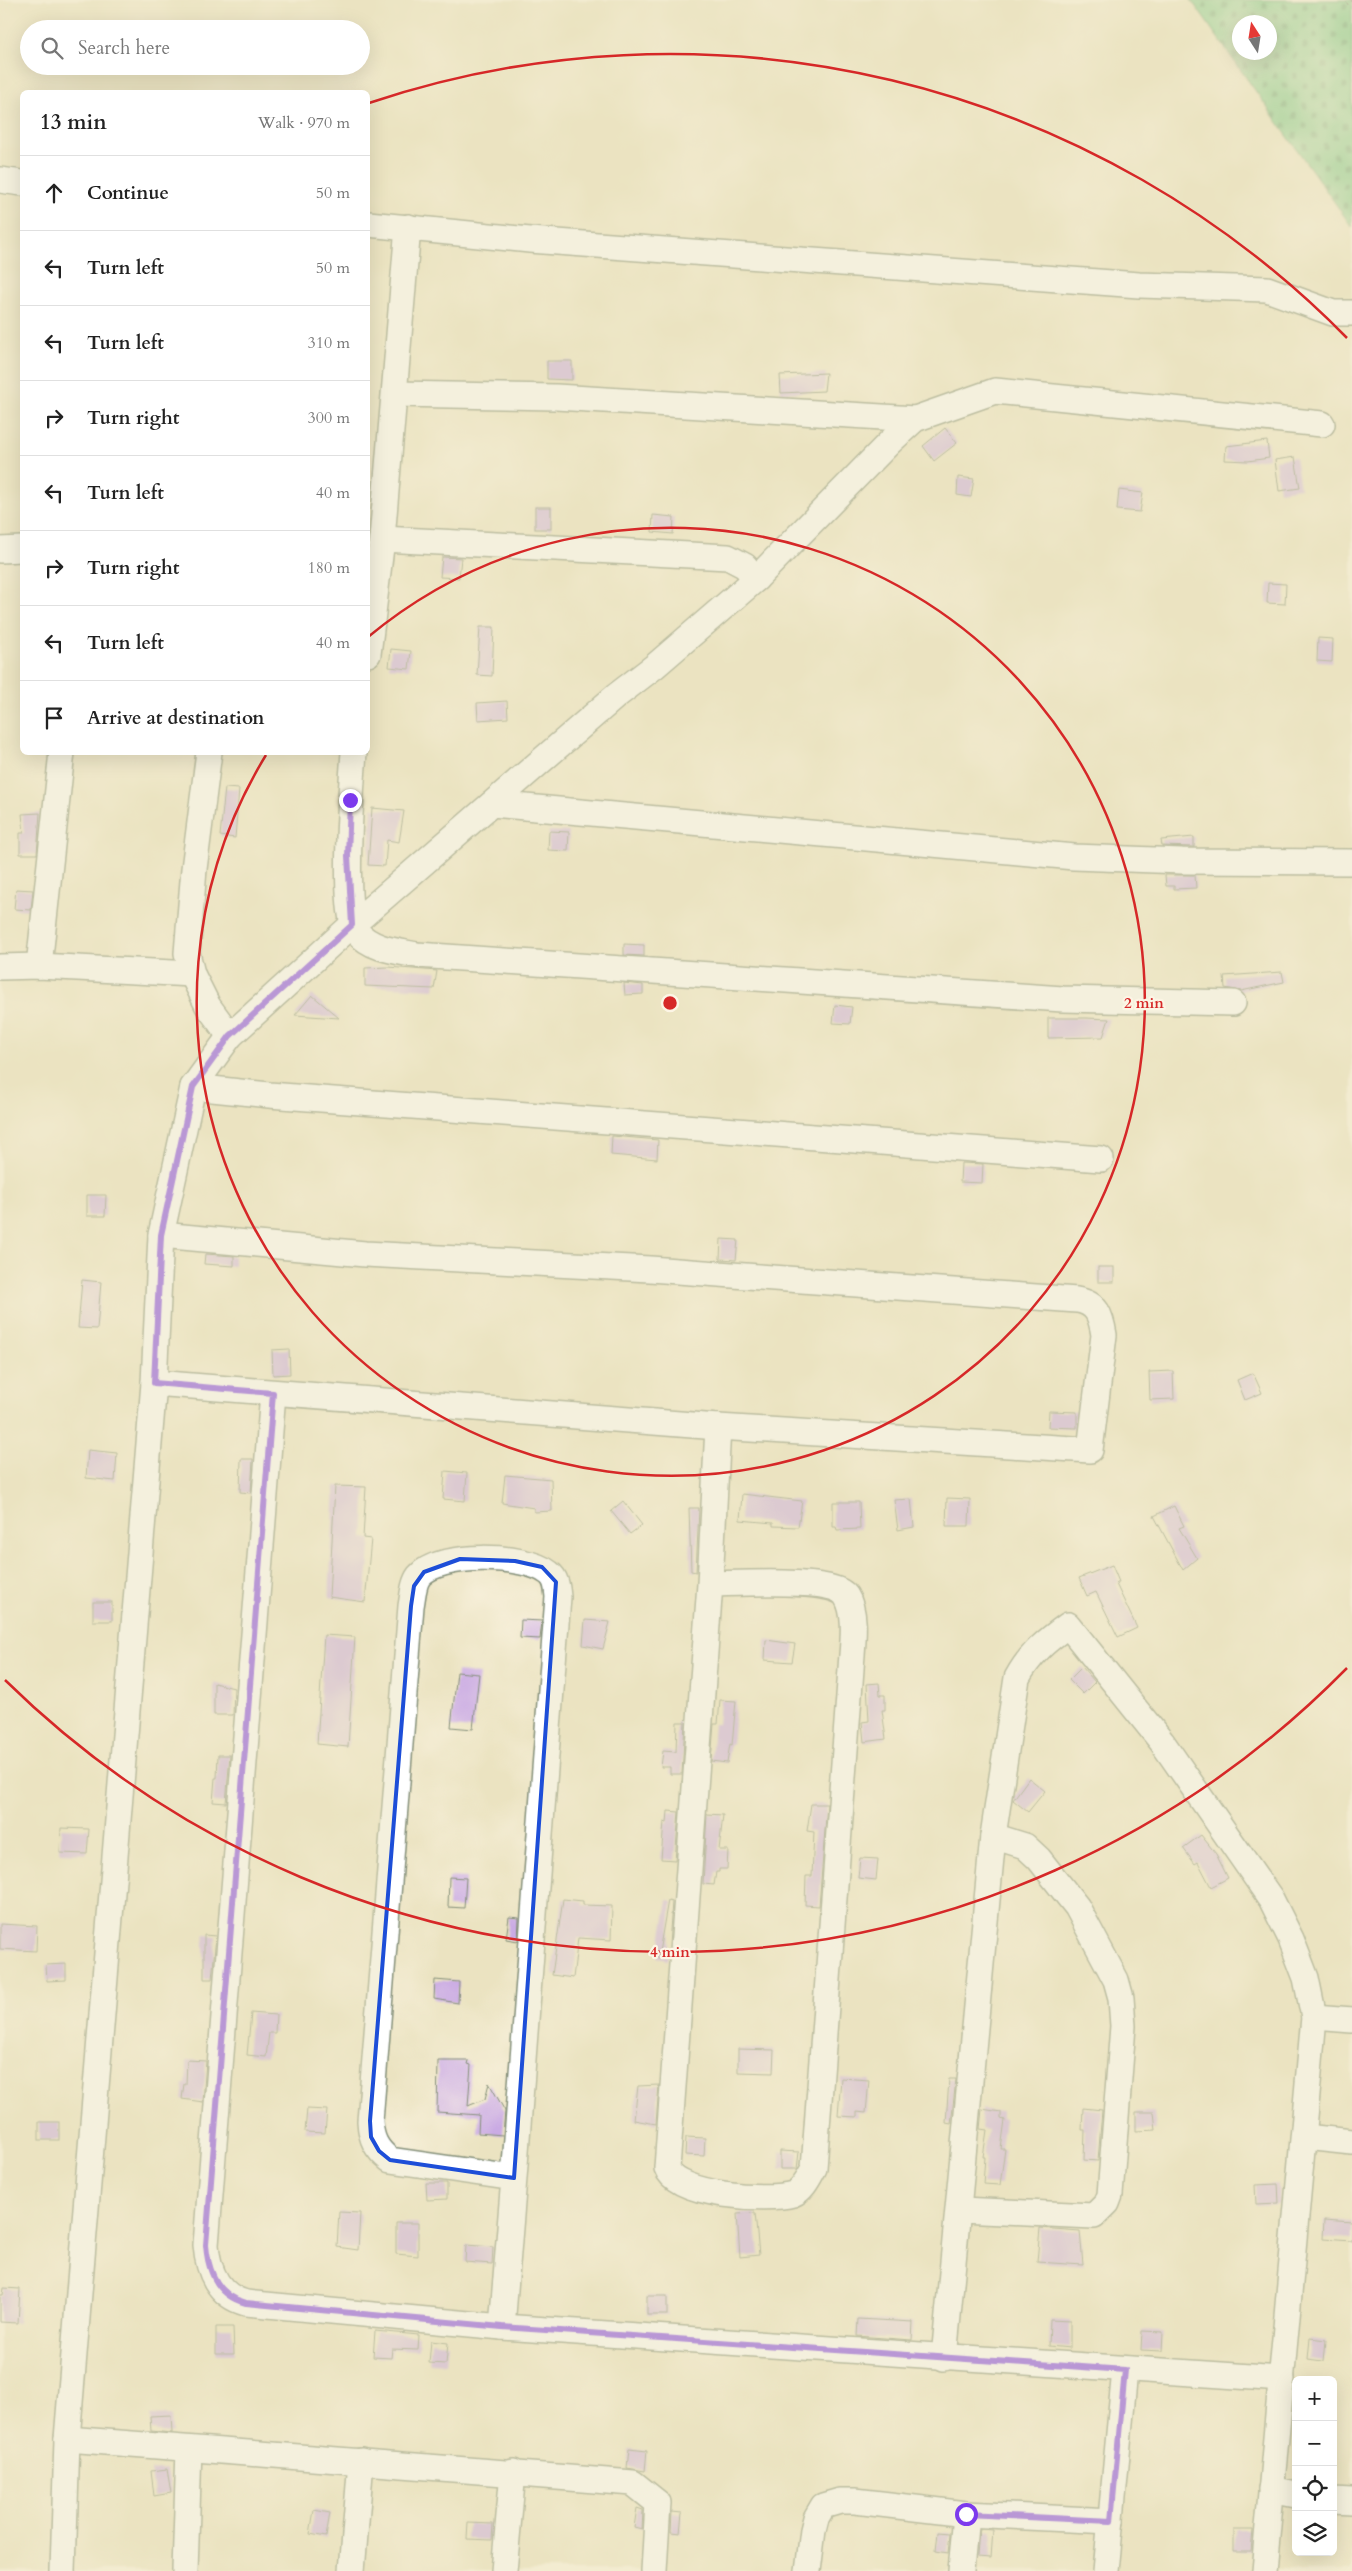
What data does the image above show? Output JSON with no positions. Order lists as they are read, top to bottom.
{
  "north": "top",
  "page": {
    "search": "Search here",
    "heading": ["13 min", "Walk · 970 m"],
    "list": [
      ["Continue", "50 m"],
      ["Turn left", "50 m"],
      ["Turn left", "310 m"],
      ["Turn right", "300 m"],
      ["Turn left", "40 m"],
      ["Turn right", "180 m"],
      ["Turn left", "40 m"],
      "Arrive at destination"
    ],
    "map_buttons": ["+", "−"]
  },
  "rings": ["2 min", "4 min"]
}
